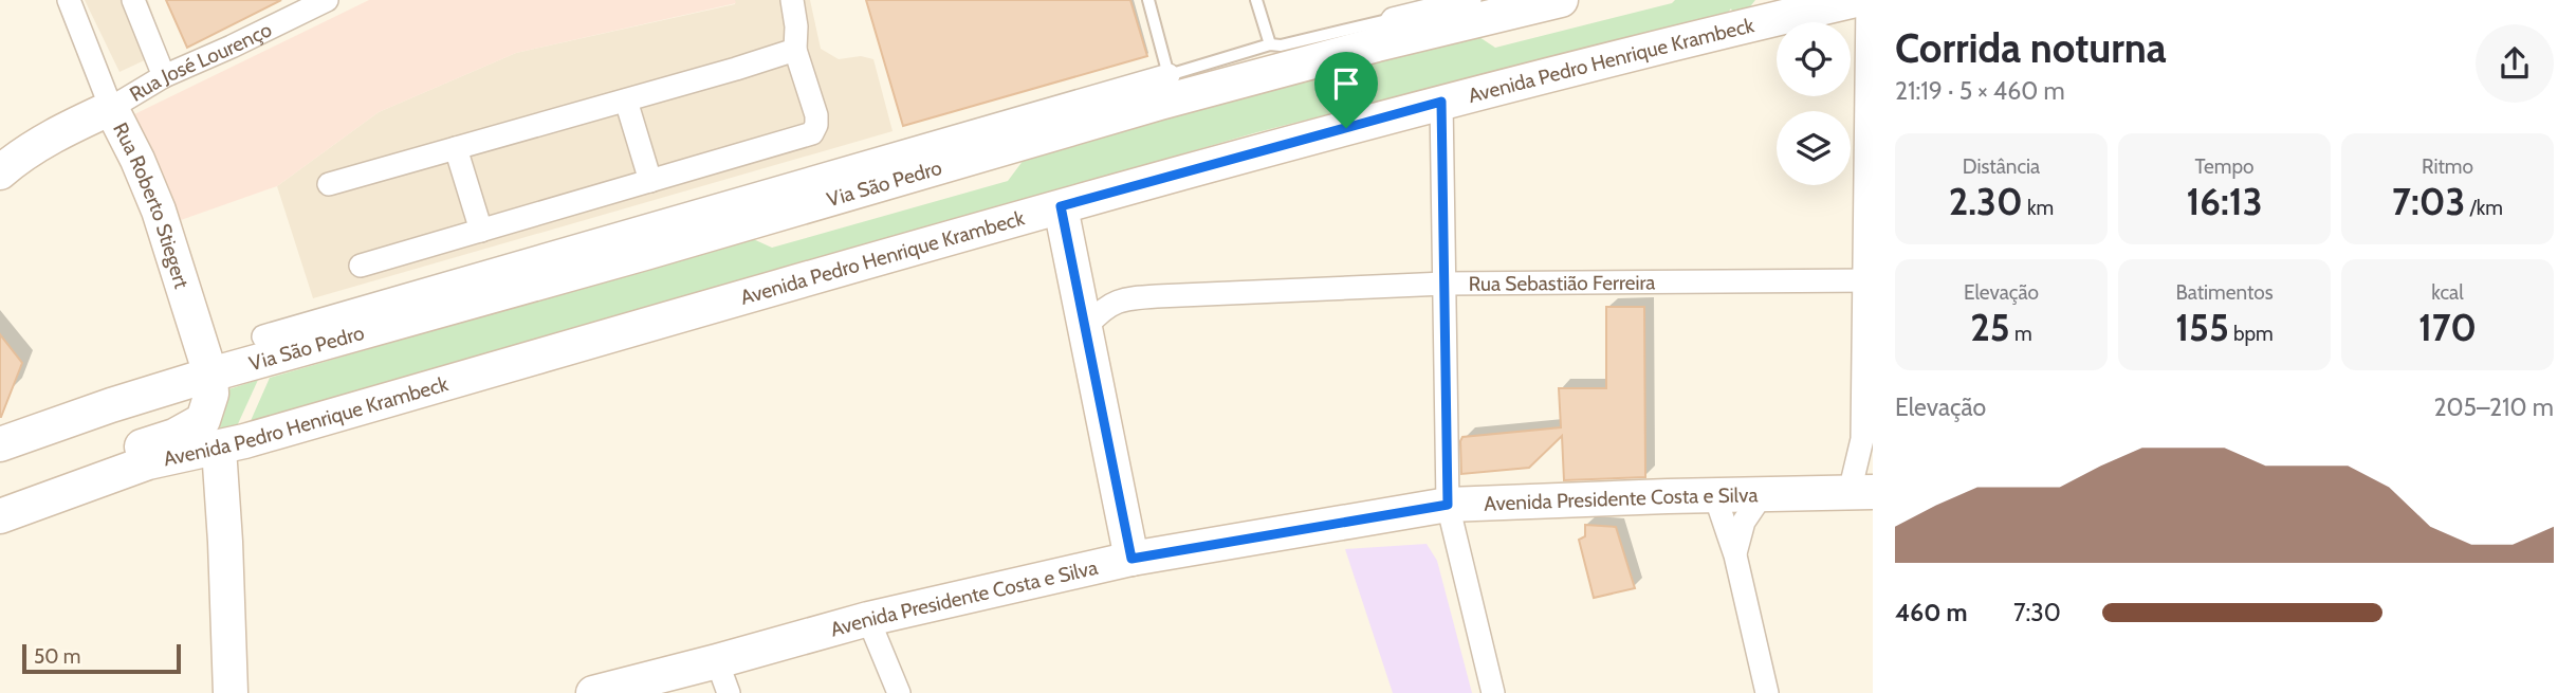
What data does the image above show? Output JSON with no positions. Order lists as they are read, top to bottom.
{
  "streets": {
    "main road": [
      "Avenida Pedro Henrique Krambeck",
      "Rua José Lourenço",
      "Via São Pedro",
      "Rua Roberto Stiegert",
      "Avenida Presidente Costa e Silva"
    ],
    "street": ["Rua Sebastião Ferreira"]
  },
  "crossings": [
    ["Rua José Lourenço", "Rua Roberto Stiegert"],
    ["Via São Pedro", "Rua Roberto Stiegert"]
  ],
  "scale_bar": "50 m",
  "page": {
    "heading": ["Corrida noturna", "21:19 · 5 × 460 m"],
    "stats": [
      ["Distância", "2.30 km"],
      ["Tempo", "16:13"],
      ["Ritmo", "7:03 /km"],
      ["Elevação", "25 m"],
      ["Batimentos", "155 bpm"],
      ["kcal", "170"]
    ],
    "chart": ["Elevação", "205–210 m"],
    "list": [
      {
        "name": "460 m",
        "note": "7:30"
      }
    ],
    "scale": "50 m"
  }
}
